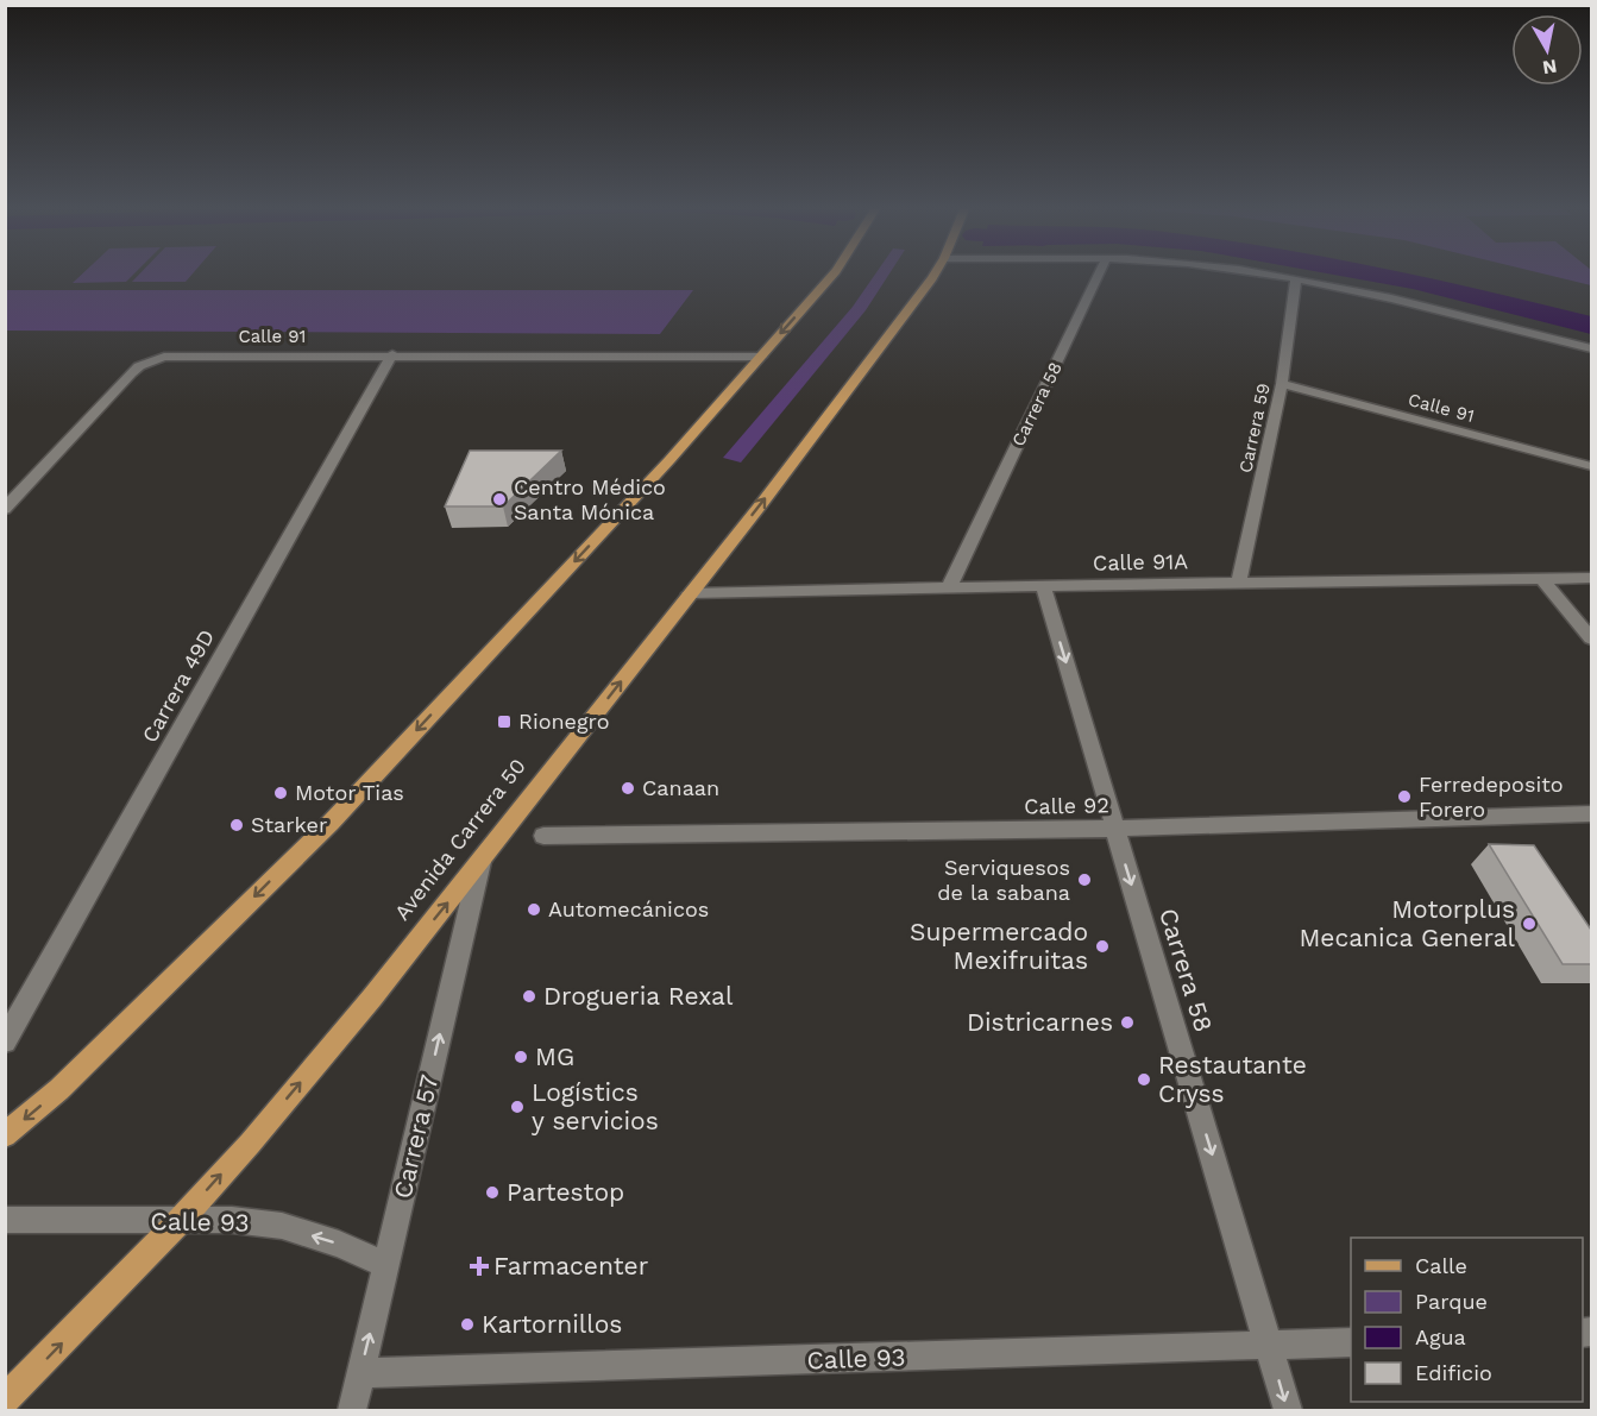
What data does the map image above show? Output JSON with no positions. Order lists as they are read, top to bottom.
{
  "streets": {
    "main road": ["Avenida Carrera 50"],
    "street": [
      "Calle 91",
      "Carrera 58",
      "Carrera 59",
      "Calle 91A",
      "Carrera 49D",
      "Calle 92",
      "Carrera 57",
      "Calle 93"
    ]
  },
  "crossings": [
    ["Calle 91", "Carrera 59"],
    ["Calle 91", "Carrera 49D"],
    ["Carrera 58", "Calle 91A"],
    ["Carrera 58", "Calle 92"],
    ["Carrera 58", "Calle 93"],
    ["Carrera 59", "Calle 91A"],
    ["Calle 91A", "Avenida Carrera 50"],
    ["Avenida Carrera 50", "Carrera 57"],
    ["Avenida Carrera 50", "Calle 93"],
    ["Carrera 57", "Calle 93"]
  ],
  "one_way": ["Carrera 58", "Carrera 57"],
  "places": {
    "other": [
      "Centro Médico Santa Mónica",
      "Canaan",
      "Motor Tias",
      "Ferredeposito Forero",
      "Starker",
      "Serviquesos de la sabana",
      "Automecánicos",
      "Motorplus Mecanica General",
      "Supermercado Mexifruitas",
      "Drogueria Rexal",
      "Districarnes",
      "MG",
      "Restautante Cryss",
      "Logístics y servicios",
      "Partestop",
      "Kartornillos"
    ],
    "transit": ["Rionegro"],
    "health": ["Farmacenter"]
  },
  "legend": [
    "Calle",
    "Parque",
    "Agua",
    "Edificio"
  ],
  "north": "bottom"
}
